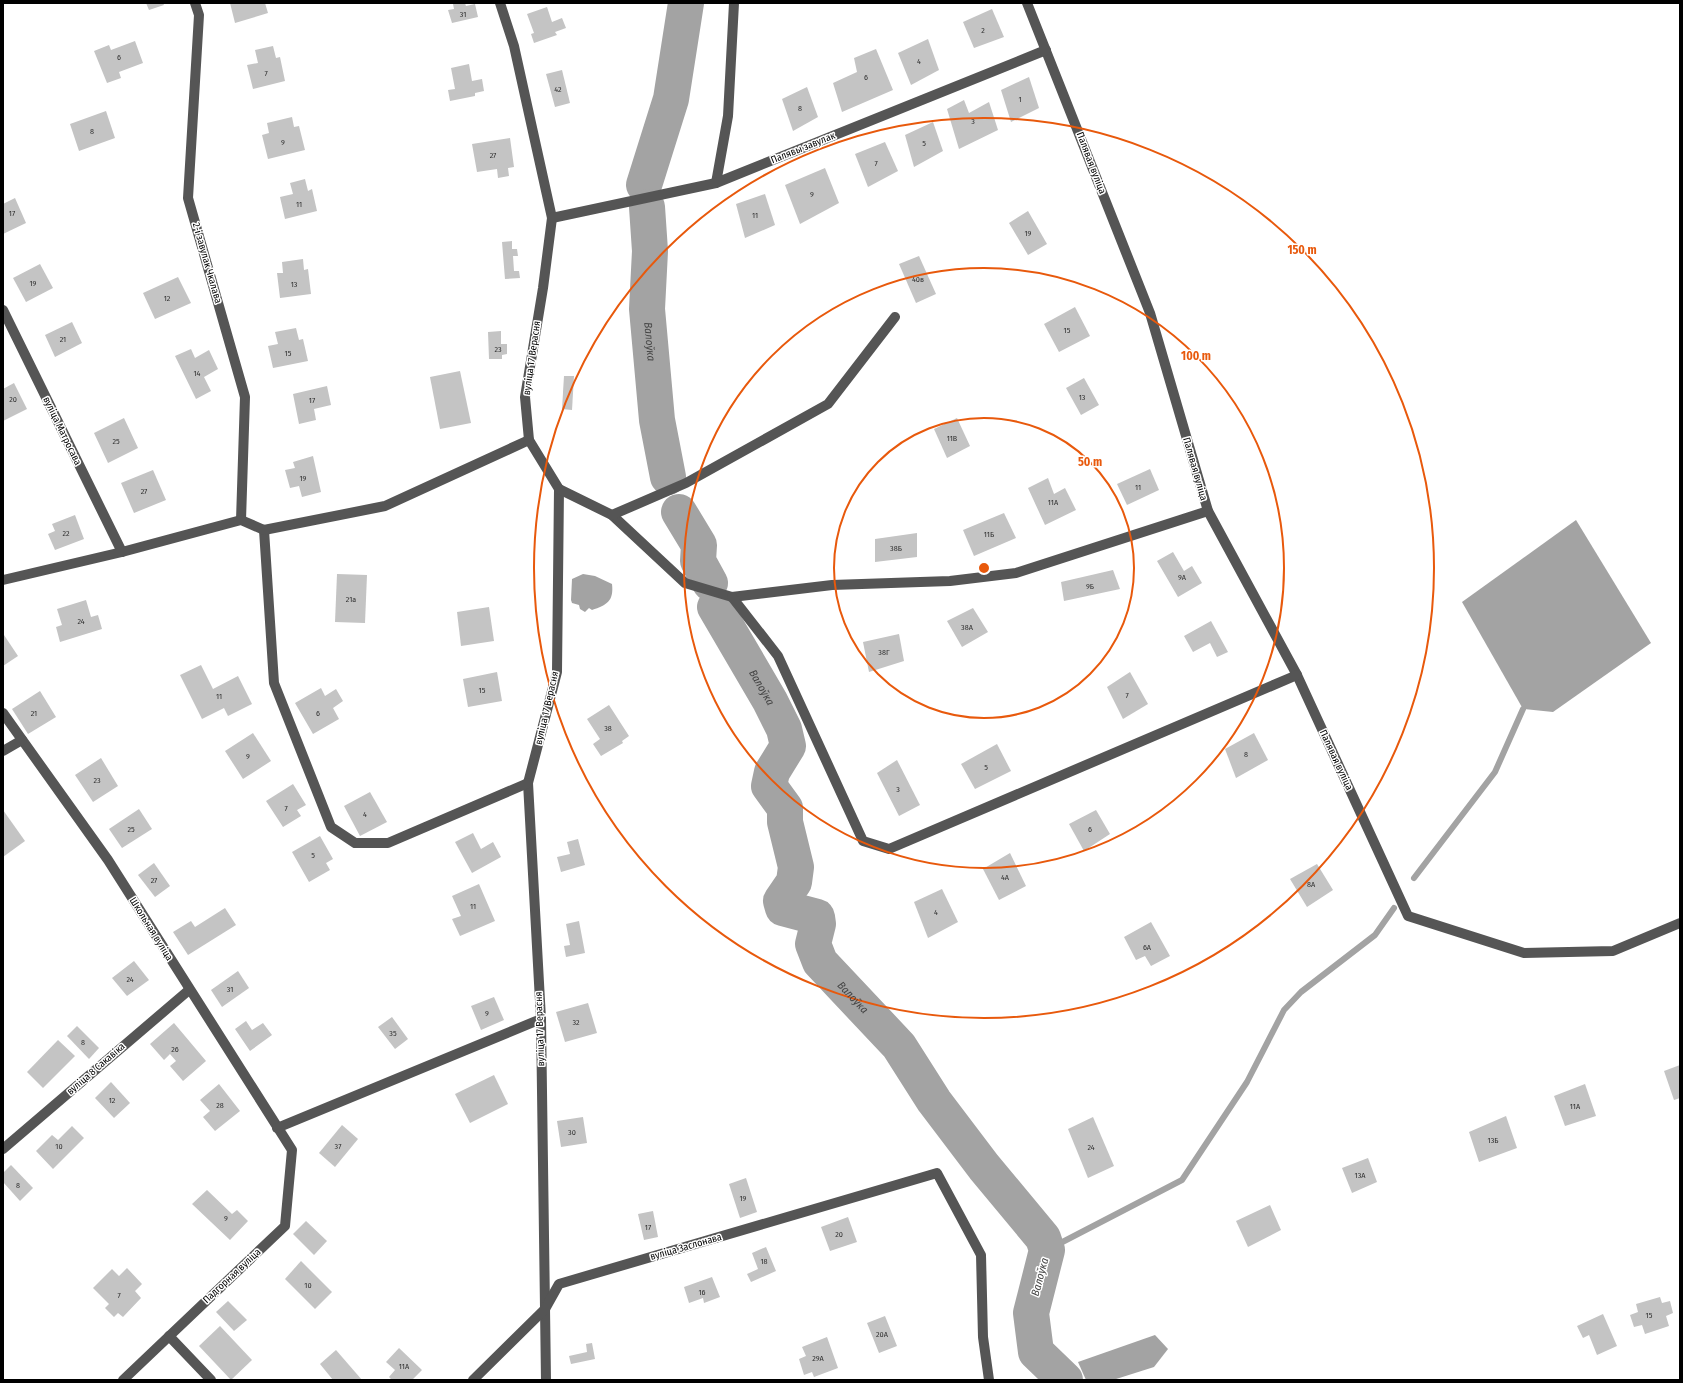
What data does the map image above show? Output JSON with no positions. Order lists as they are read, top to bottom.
{
  "streets": {
    "street": [
      "Палявы завулак",
      "Палявая вуліца",
      "2-і завулак Чкалава",
      "вуліца 17 Верасня",
      "вуліца Матросава",
      "Школьная вуліца",
      "вуліца 8 Сакавіка",
      "вуліца Заслонава",
      "Падгорная вуліца"
    ]
  },
  "crossings": [
    ["Палявы завулак", "Палявая вуліца"],
    ["Палявы завулак", "вуліца 17 Верасня"],
    ["вуліца 17 Верасня", "вуліца Заслонава"],
    ["Школьная вуліца", "вуліца 8 Сакавіка"],
    ["Школьная вуліца", "Падгорная вуліца"]
  ],
  "water": ["Валоўка"],
  "house_numbers": [
    "31",
    "2",
    "6",
    "4",
    "7",
    "6",
    "42",
    "1",
    "8",
    "3",
    "8",
    "9",
    "5",
    "27",
    "7",
    "9",
    "11",
    "17",
    "11",
    "19",
    "40в",
    "19",
    "13",
    "12",
    "15",
    "21",
    "23",
    "15",
    "14",
    "13",
    "20",
    "17",
    "11В",
    "25",
    "19",
    "11",
    "27",
    "11А",
    "22",
    "11Б",
    "38Б",
    "9А",
    "9Б",
    "21а",
    "24",
    "38А",
    "38Г",
    "15",
    "7",
    "11",
    "21",
    "6",
    "38",
    "8",
    "9",
    "5",
    "23",
    "3",
    "7",
    "4",
    "25",
    "6",
    "5",
    "4А",
    "27",
    "8А",
    "11",
    "4",
    "6А",
    "24",
    "31",
    "9",
    "32",
    "35",
    "8",
    "26",
    "12",
    "28",
    "11А",
    "30",
    "13Б",
    "10",
    "37",
    "24",
    "13А",
    "8",
    "19",
    "9",
    "17",
    "20",
    "18",
    "10",
    "16",
    "7",
    "15",
    "20А",
    "29А",
    "11А"
  ],
  "rings": ["150 m", "100 m", "50 m"]
}
